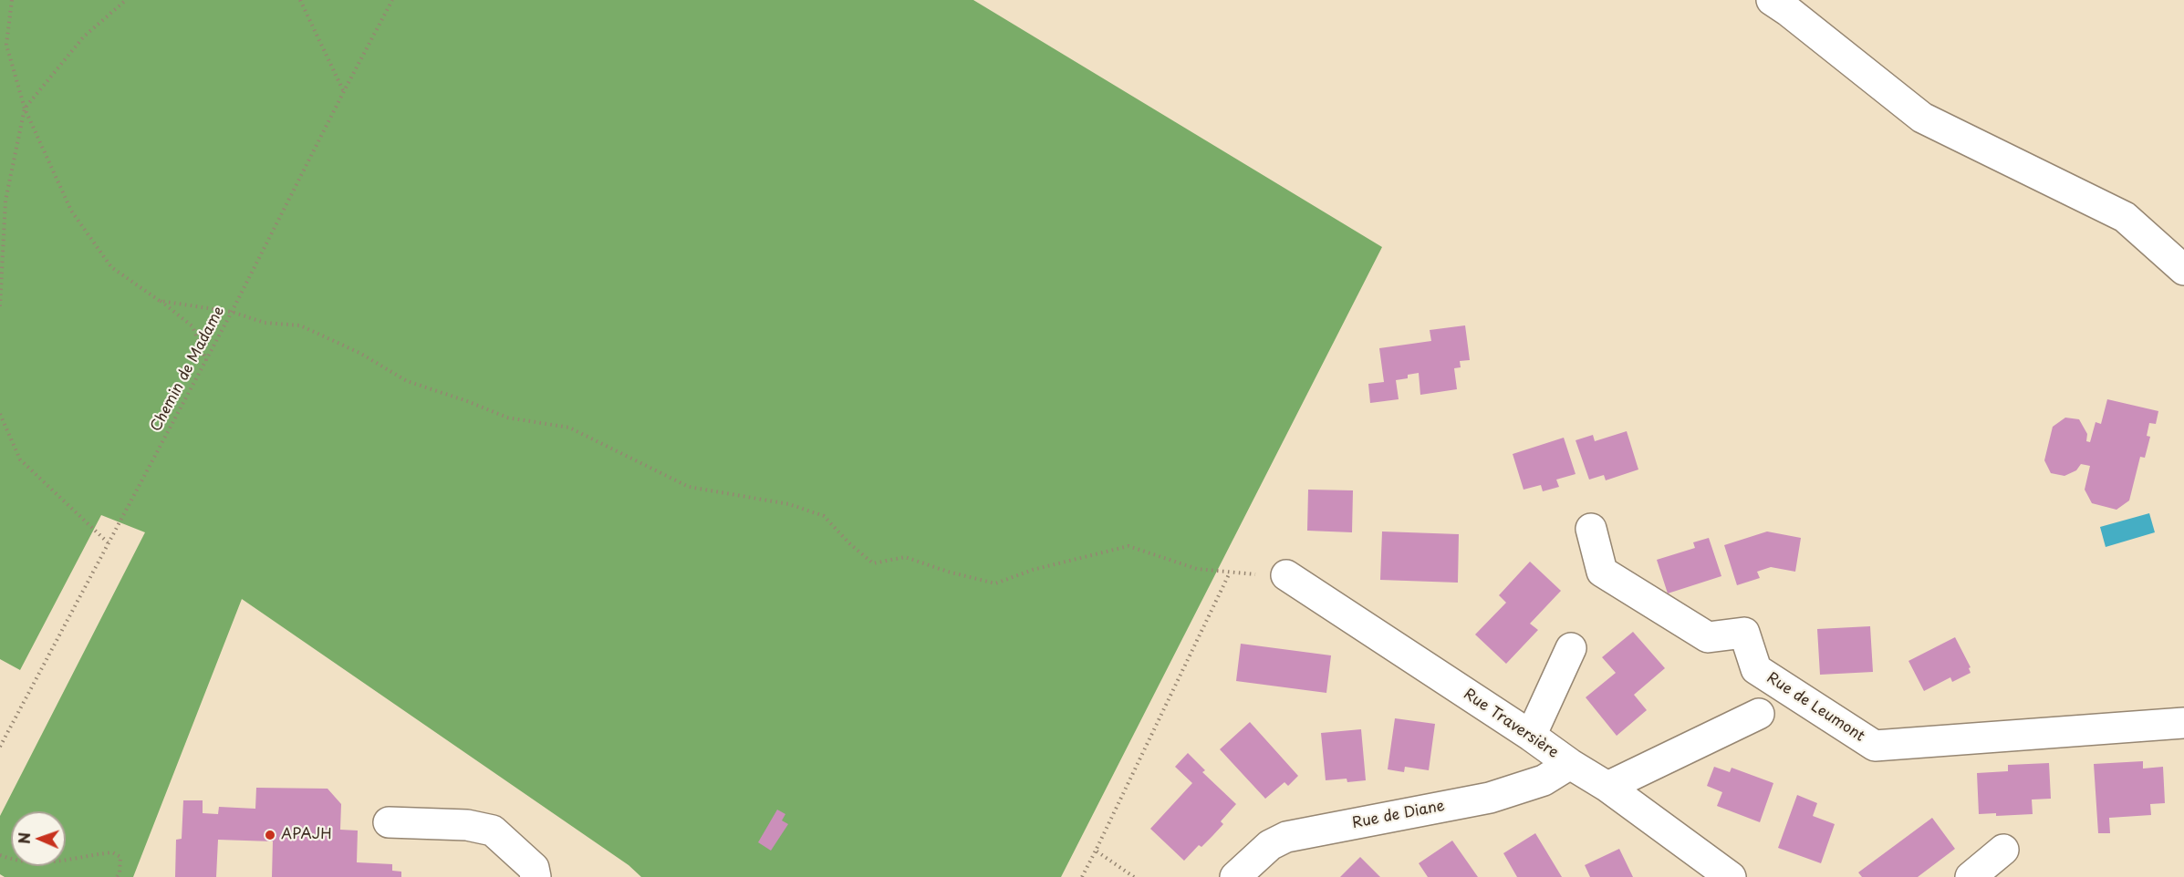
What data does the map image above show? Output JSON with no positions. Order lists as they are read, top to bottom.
{
  "streets": {
    "street": ["Rue de Leumont", "Rue Traversière", "Rue de Diane"],
    "path": ["Chemin de Madame"]
  },
  "crossings": [
    ["Rue Traversière", "Rue de Diane"]
  ],
  "places": ["APAJH"],
  "north": "left"
}
